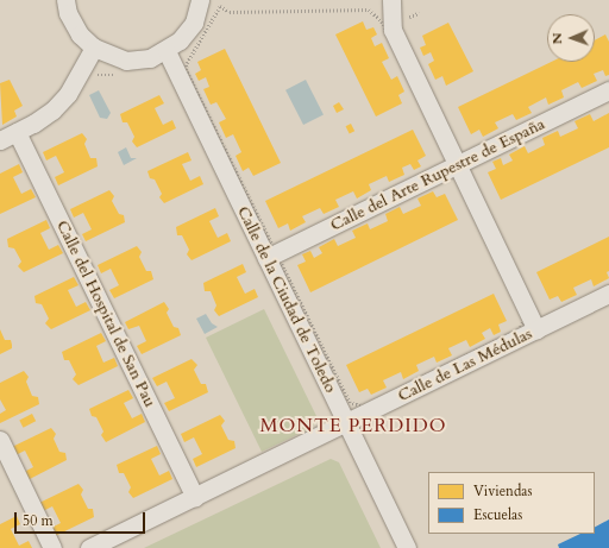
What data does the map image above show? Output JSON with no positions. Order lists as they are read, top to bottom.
{
  "streets": {
    "street": [
      "Calle del Arte Rupestre de España",
      "Calle de la Ciudad de Toledo",
      "Calle del Hospital de San Pau",
      "Calle de Las Médulas"
    ]
  },
  "crossings": [
    ["Calle del Arte Rupestre de España", "Calle de la Ciudad de Toledo"],
    ["Calle de la Ciudad de Toledo", "Calle de Las Médulas"],
    ["Calle del Hospital de San Pau", "Calle de Las Médulas"]
  ],
  "districts": ["MONTE PERDIDO"],
  "legend": ["Viviendas", "Escuelas"],
  "scale_bar": "50 m",
  "north": "left"
}
